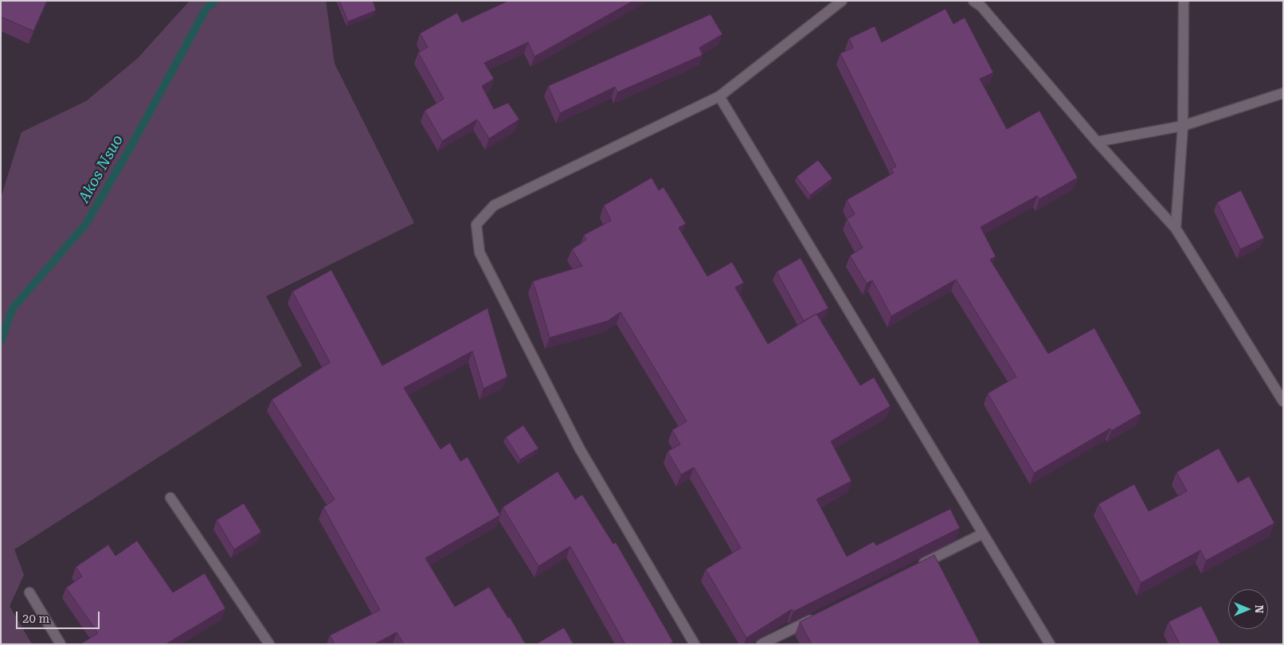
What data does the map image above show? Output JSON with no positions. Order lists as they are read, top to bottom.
{
  "water": ["Akos Nsuo"],
  "scale_bar": "20 m",
  "north": "right"
}
